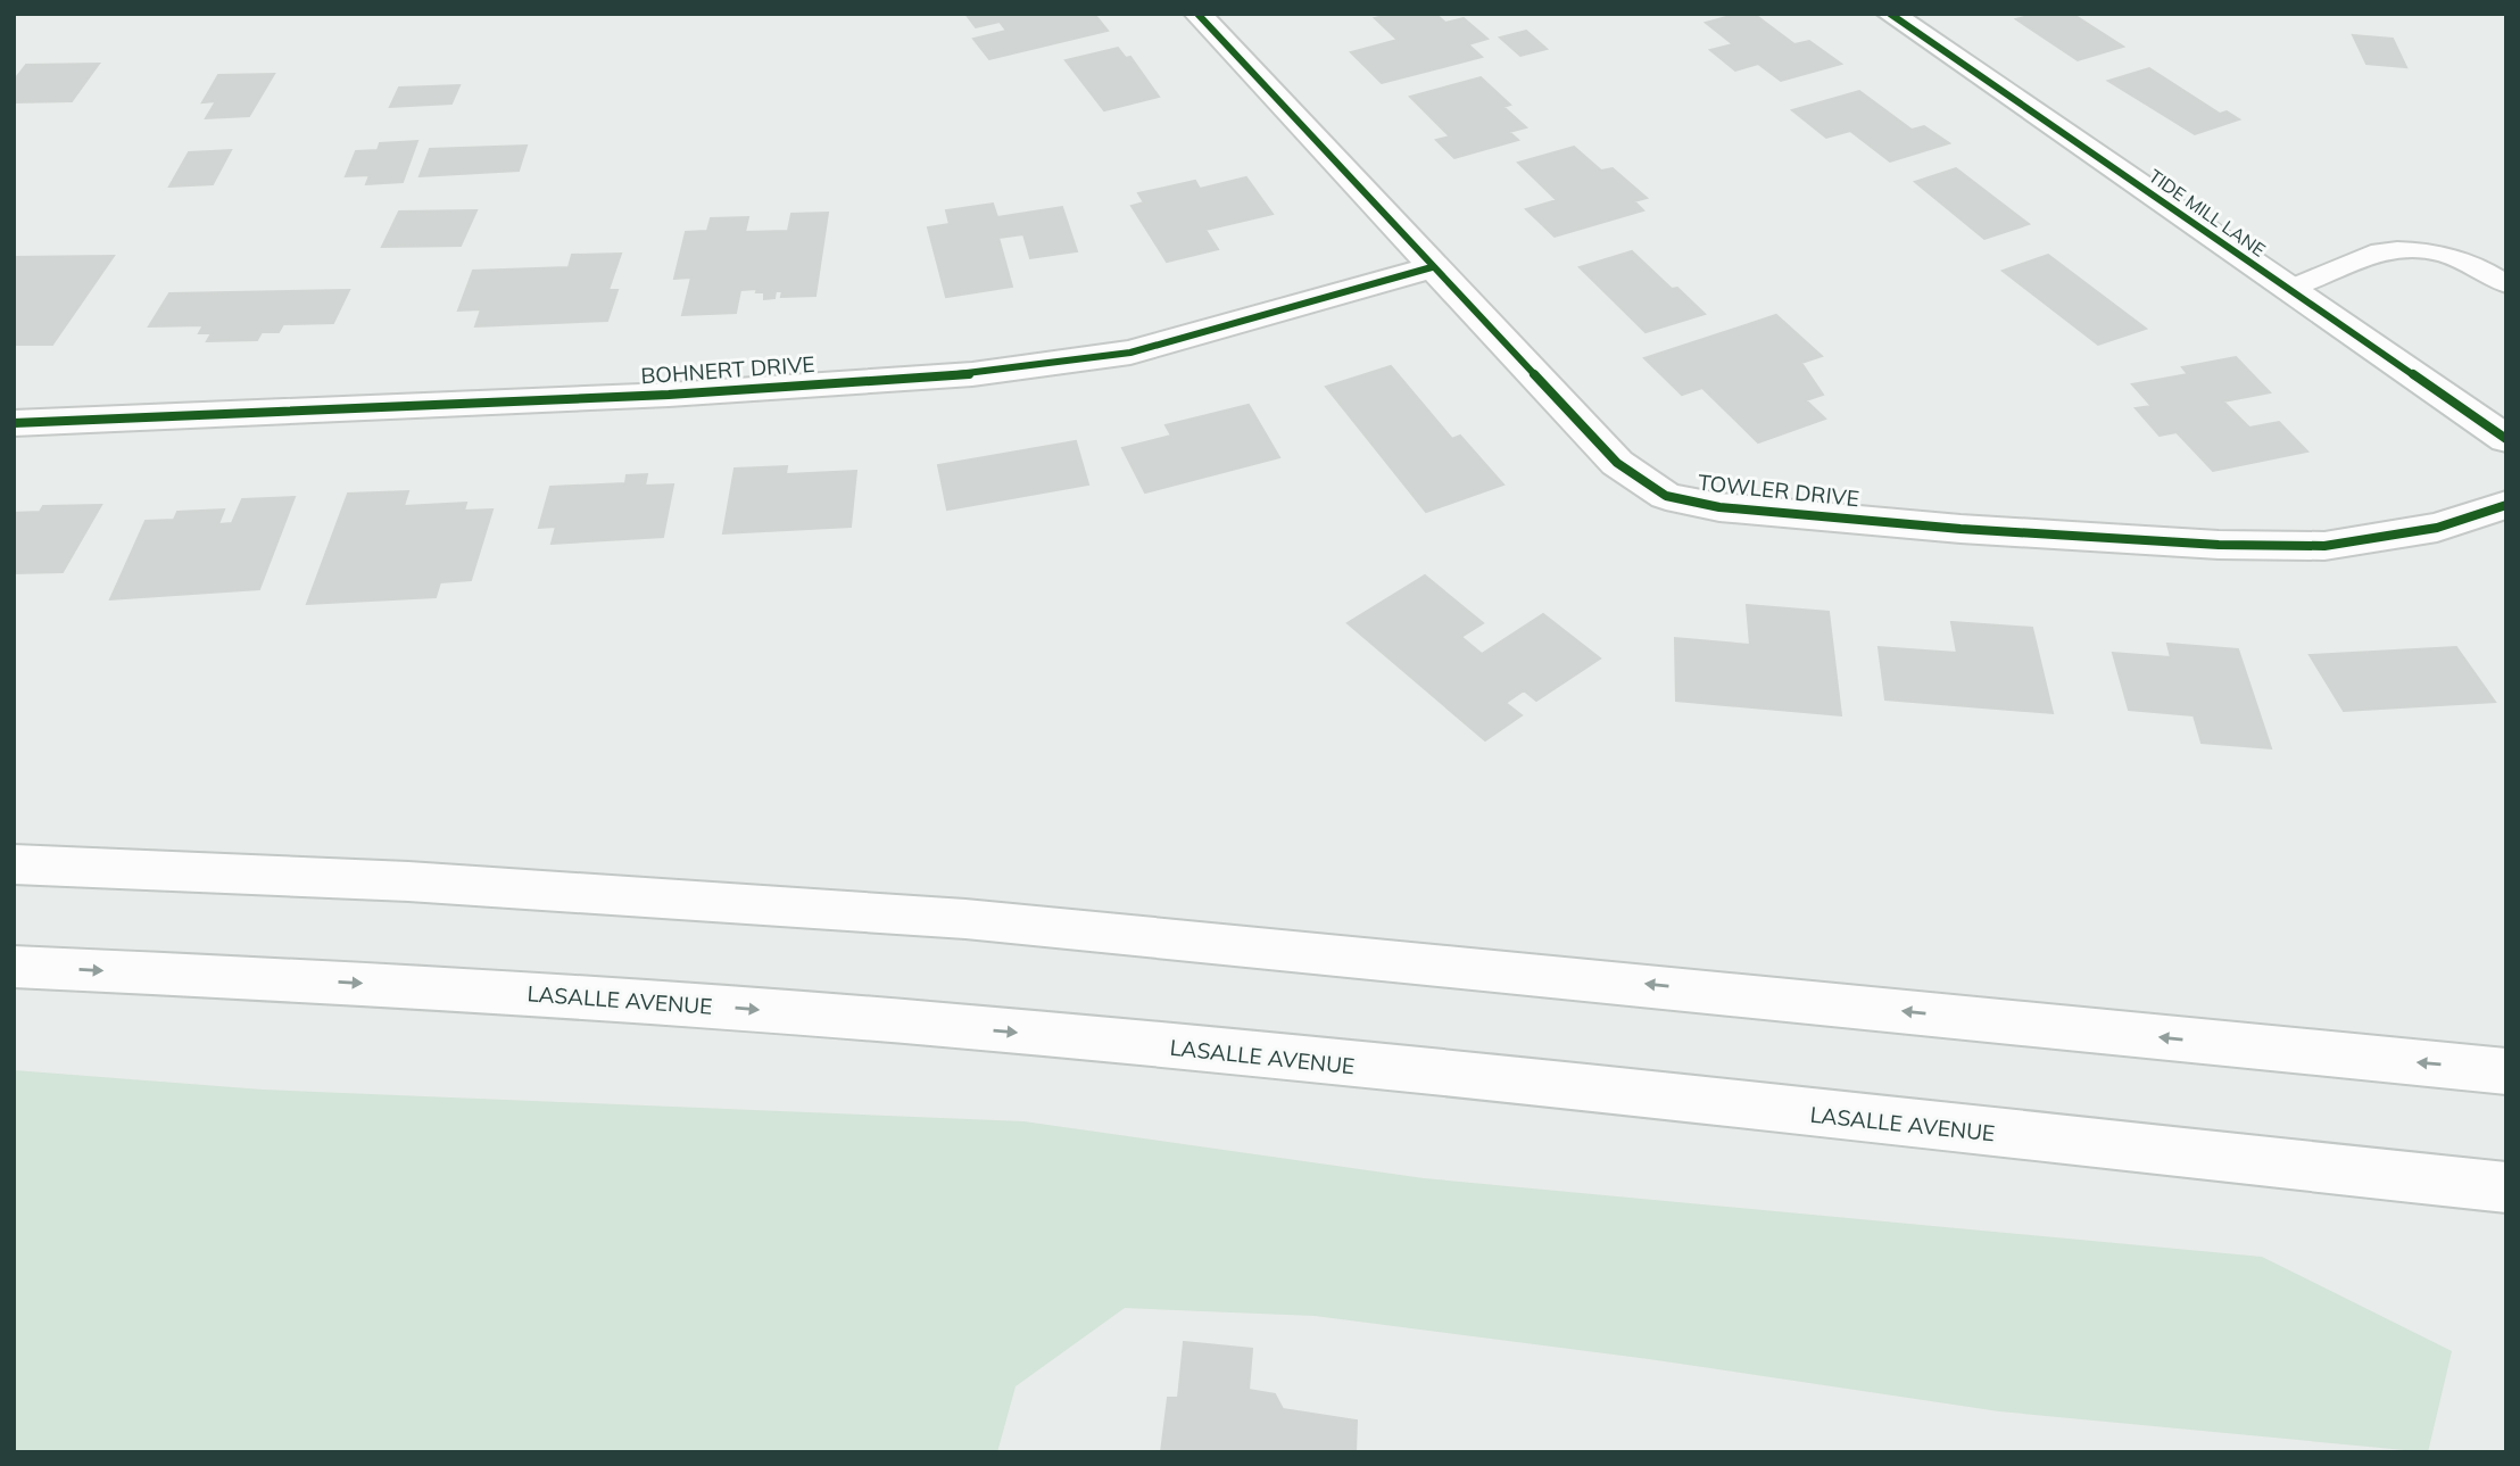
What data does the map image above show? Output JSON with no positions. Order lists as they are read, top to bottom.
{
  "streets": {
    "street": [
      "TIDE MILL LANE",
      "BOHNERT DRIVE",
      "TOWLER DRIVE",
      "LASALLE AVENUE"
    ]
  },
  "crossings": [
    ["BOHNERT DRIVE", "TOWLER DRIVE"]
  ]
}
